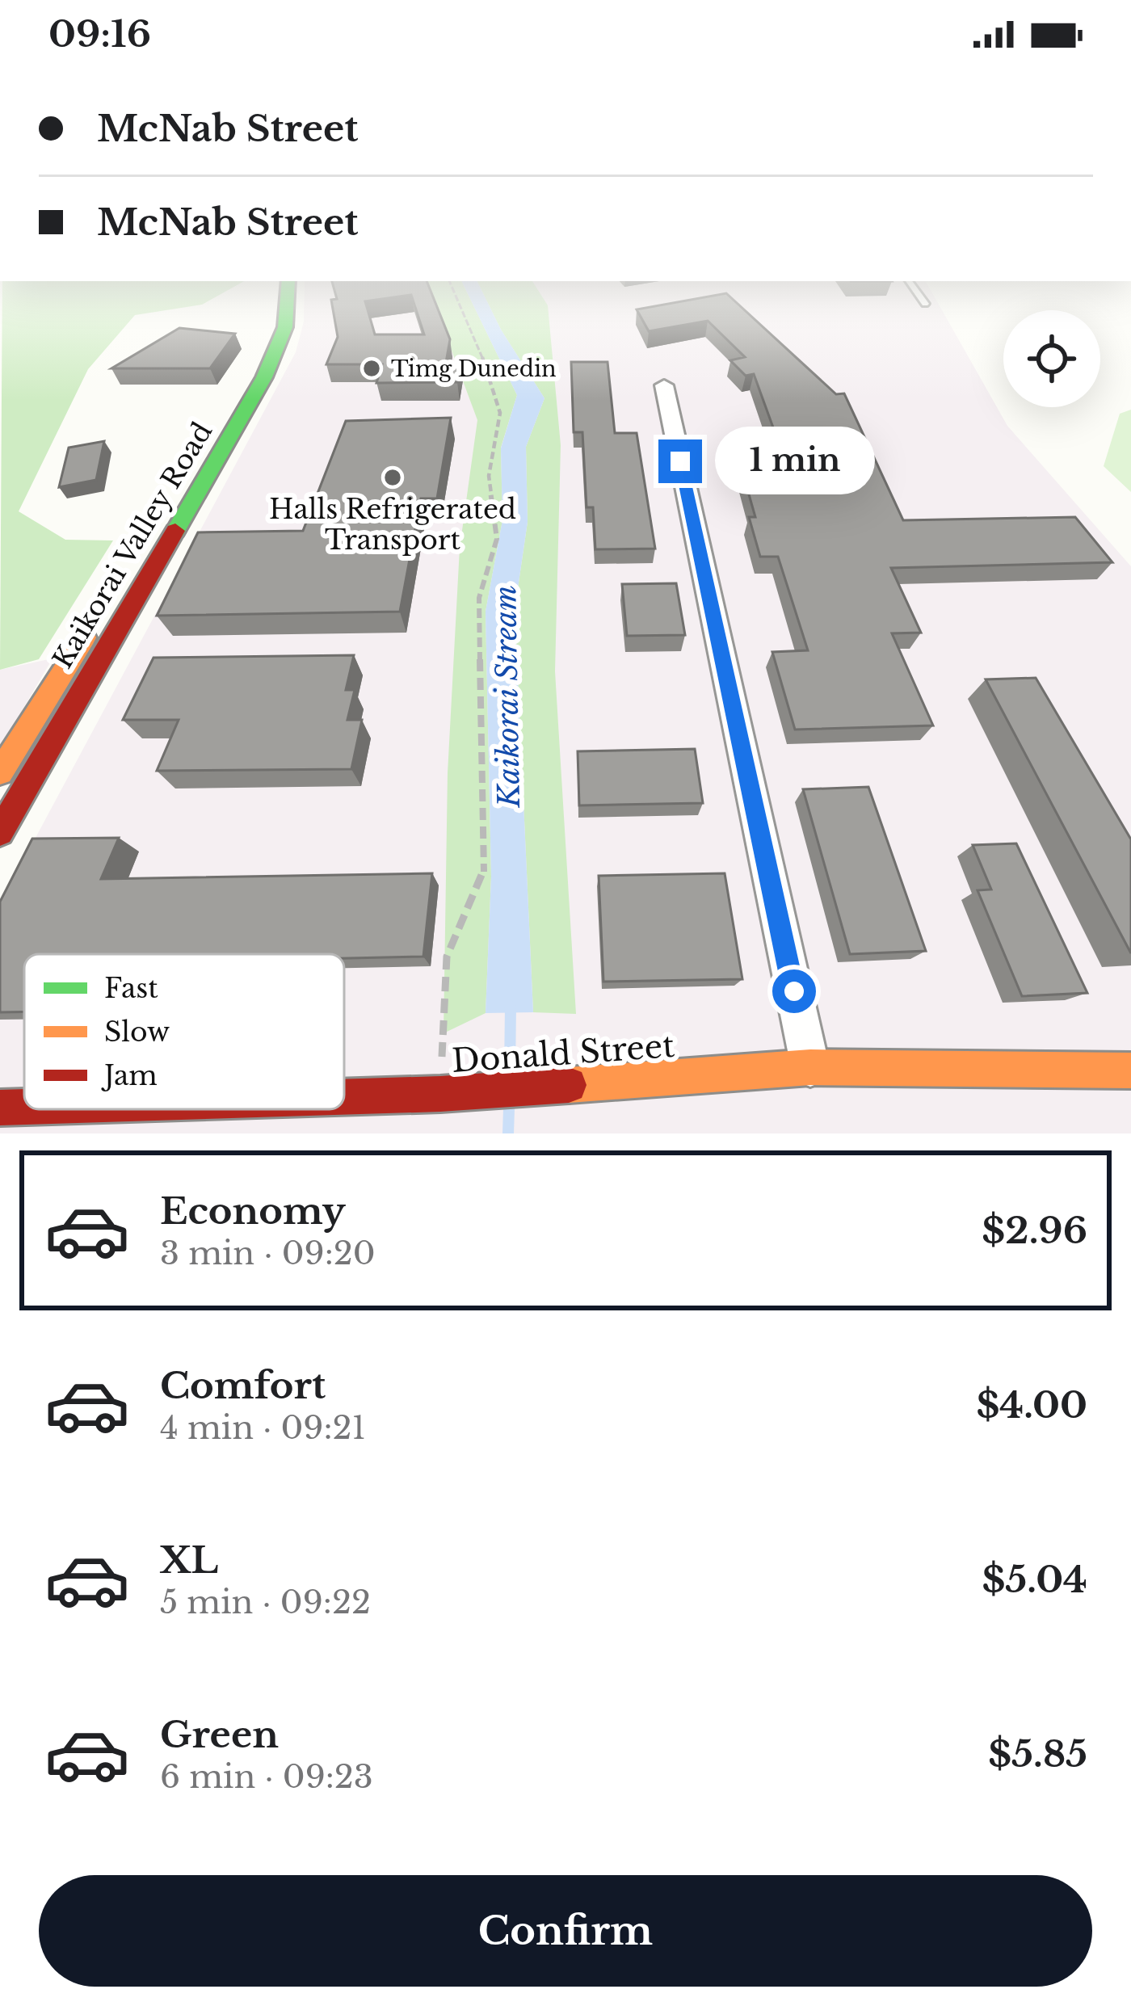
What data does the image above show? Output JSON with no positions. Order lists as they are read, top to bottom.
{
  "streets": {
    "main road": ["Kaikorai Valley Road", "Donald Street"]
  },
  "water": ["Kaikorai Stream"],
  "places": ["Timg Dunedin", "Halls Refrigerated Transport"],
  "legend": ["Fast", "Slow", "Jam"],
  "page": {
    "status": "09:16",
    "banner": ["McNab Street", "McNab Street"],
    "bubble": "1 min",
    "list": [
      {
        "name": "Economy",
        "note": "3 min · 09:20",
        "value": "$2.96"
      },
      {
        "name": "Comfort",
        "note": "4 min · 09:21",
        "value": "$4.00"
      },
      {
        "name": "XL",
        "note": "5 min · 09:22",
        "value": "$5.04"
      },
      {
        "name": "Green",
        "note": "6 min · 09:23",
        "value": "$5.85"
      }
    ],
    "buttons": "Confirm"
  }
}
